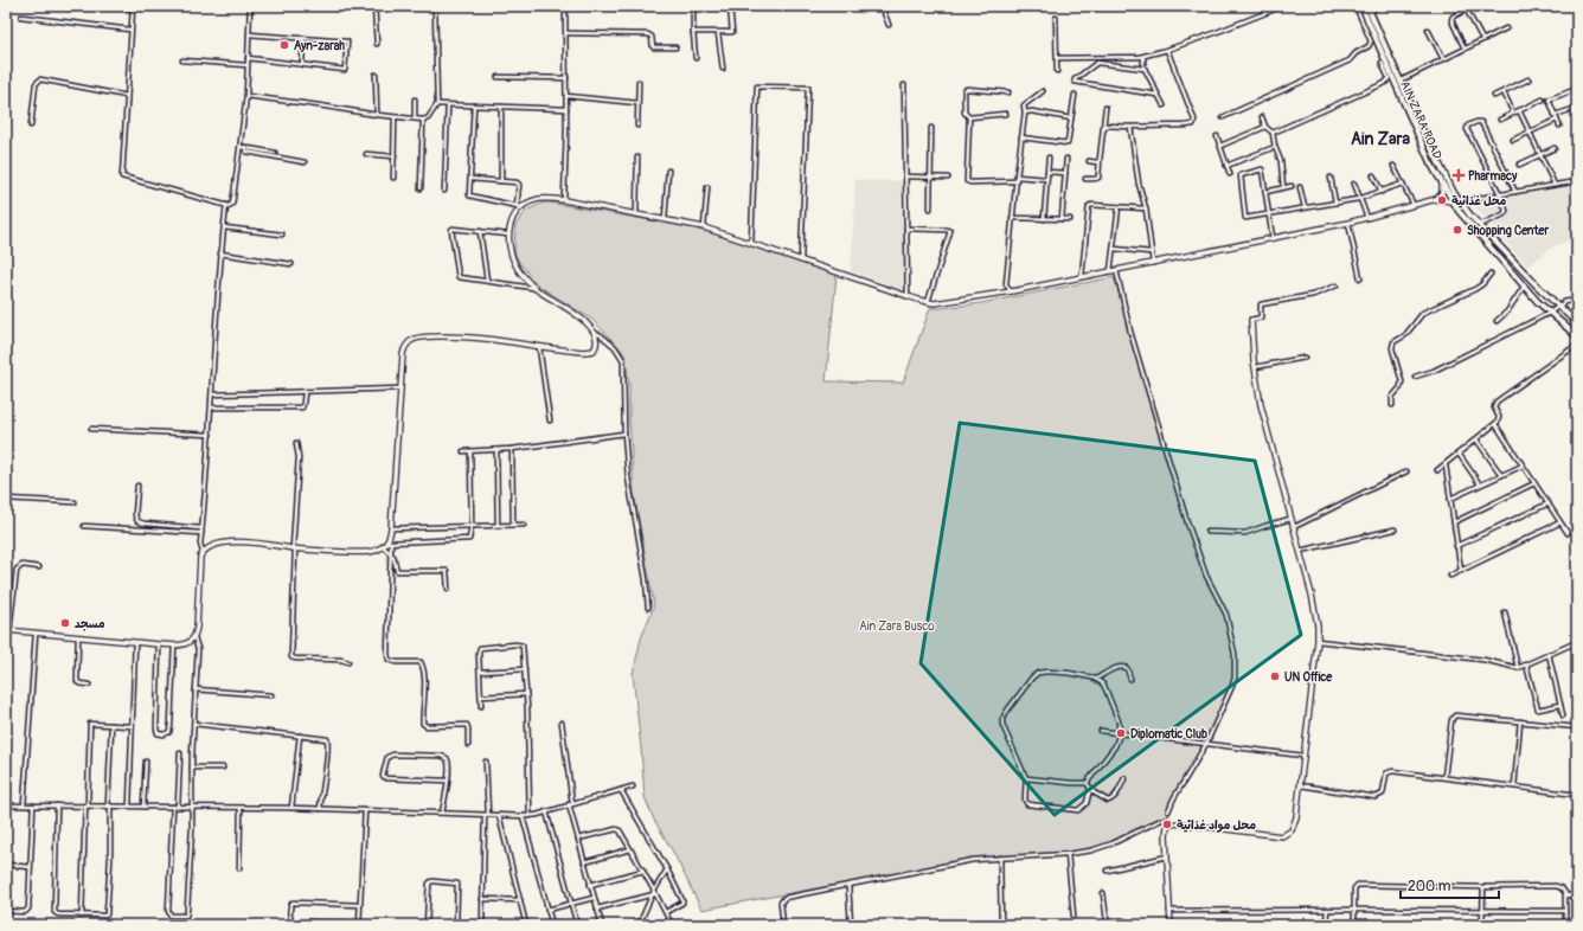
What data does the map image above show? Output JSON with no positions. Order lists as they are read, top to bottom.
{
  "streets": {
    "main road": ["AIN ZARA ROAD"]
  },
  "districts": ["Ain Zara"],
  "parks": ["Ain Zara Busco"],
  "places": {
    "other": [
      "Ayn-zarah",
      "محل غذائية",
      "Shopping Center",
      "مسجد",
      "UN Office",
      "Diplomatic Club",
      "محل مواد غذائية"
    ],
    "health": ["Pharmacy"]
  },
  "scale_bar": "200 m"
}
